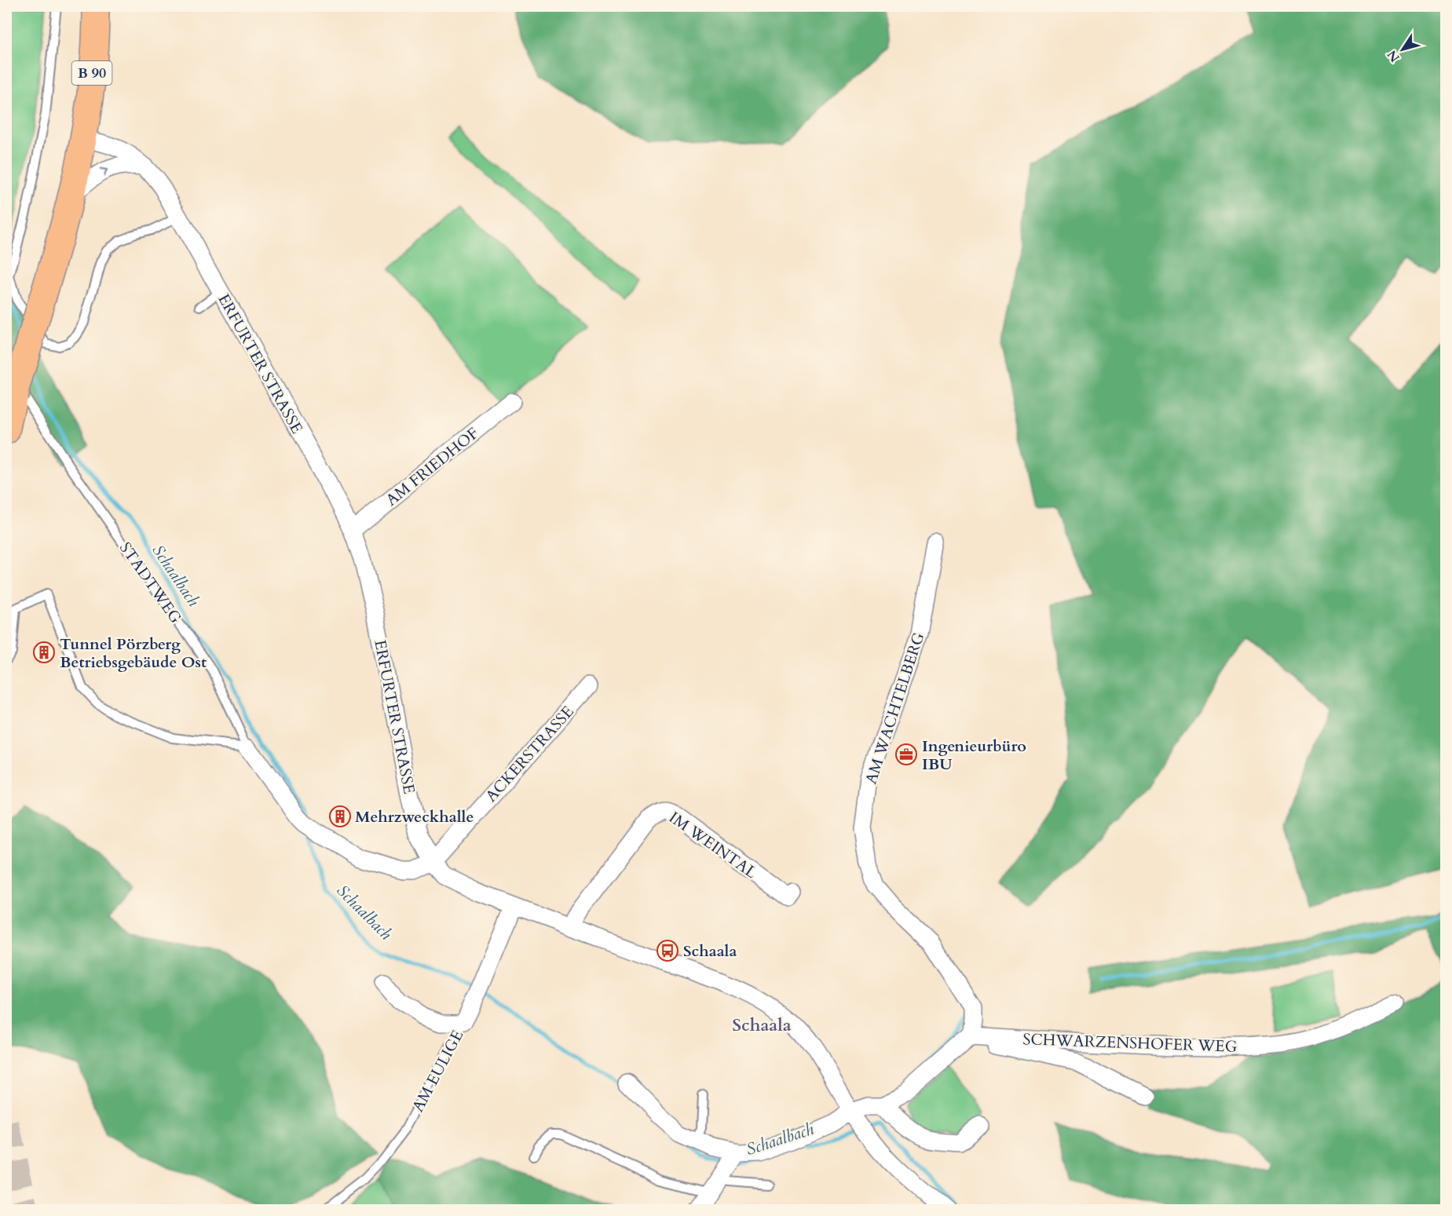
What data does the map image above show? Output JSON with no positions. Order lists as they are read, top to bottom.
{
  "streets": {
    "main road": ["B 90"],
    "street": [
      "ERFURTER STRASSE",
      "AM FRIEDHOF",
      "STADTWEG",
      "AM WACHTELBERG",
      "ACKERSTRASSE",
      "IM WEINTAL",
      "SCHWARZENSHOFER WEG",
      "AM EULIGE"
    ]
  },
  "crossings": [
    ["B 90", "ERFURTER STRASSE"],
    ["ERFURTER STRASSE", "AM FRIEDHOF"],
    ["ERFURTER STRASSE", "STADTWEG"],
    ["ERFURTER STRASSE", "ACKERSTRASSE"],
    ["ERFURTER STRASSE", "IM WEINTAL"],
    ["ERFURTER STRASSE", "AM EULIGE"],
    ["STADTWEG", "ACKERSTRASSE"],
    ["AM WACHTELBERG", "SCHWARZENSHOFER WEG"]
  ],
  "districts": ["Schaala"],
  "water": ["Schaalbach"],
  "places": {
    "building": ["Tunnel Pörzberg Betriebsgebäude Ost", "Mehrzweckhalle"],
    "office": ["Ingenieurbüro IBU"],
    "bus stop": ["Schaala"]
  },
  "north": "bottom left"
}
